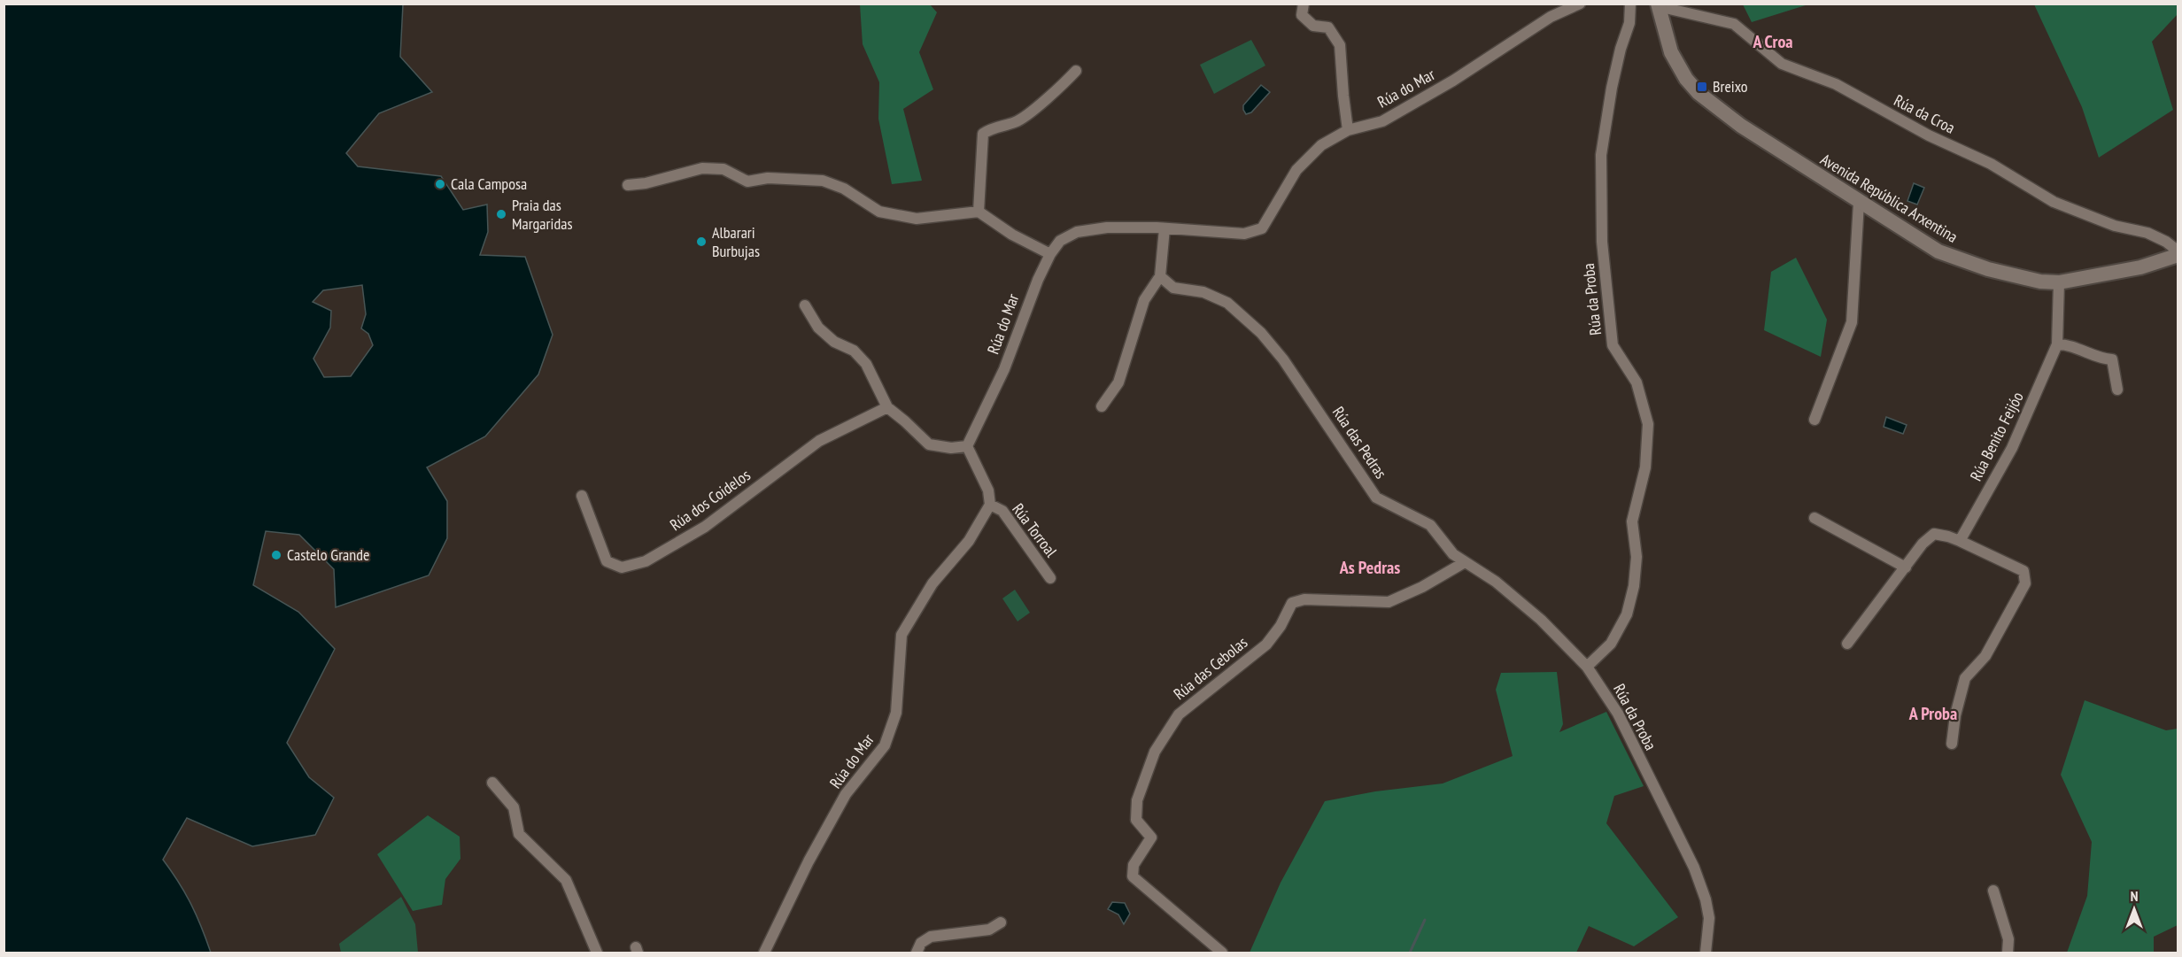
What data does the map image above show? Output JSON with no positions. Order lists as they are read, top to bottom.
{
  "streets": {
    "main road": ["Avenida República Arxentina"],
    "street": [
      "Rúa do Mar",
      "Rúa da Croa",
      "Rúa da Proba",
      "Rúa Benito Feijóo",
      "Rúa das Pedras",
      "Rúa dos Coidelos",
      "Rúa Torroal",
      "Rúa das Cebolas"
    ]
  },
  "crossings": [
    ["Rúa do Mar", "Rúa Torroal"],
    ["Rúa da Croa", "Avenida República Arxentina"],
    ["Avenida República Arxentina", "Rúa Benito Feijóo"],
    ["Rúa da Proba", "Rúa das Pedras"],
    ["Rúa das Pedras", "Rúa das Cebolas"]
  ],
  "districts": ["A Croa", "As Pedras", "A Proba"],
  "places": {
    "transit": ["Breixo"],
    "other": [
      "Cala Camposa",
      "Praia das Margaridas",
      "Albarari Burbujas",
      "Castelo Grande"
    ]
  },
  "north": "top"
}
